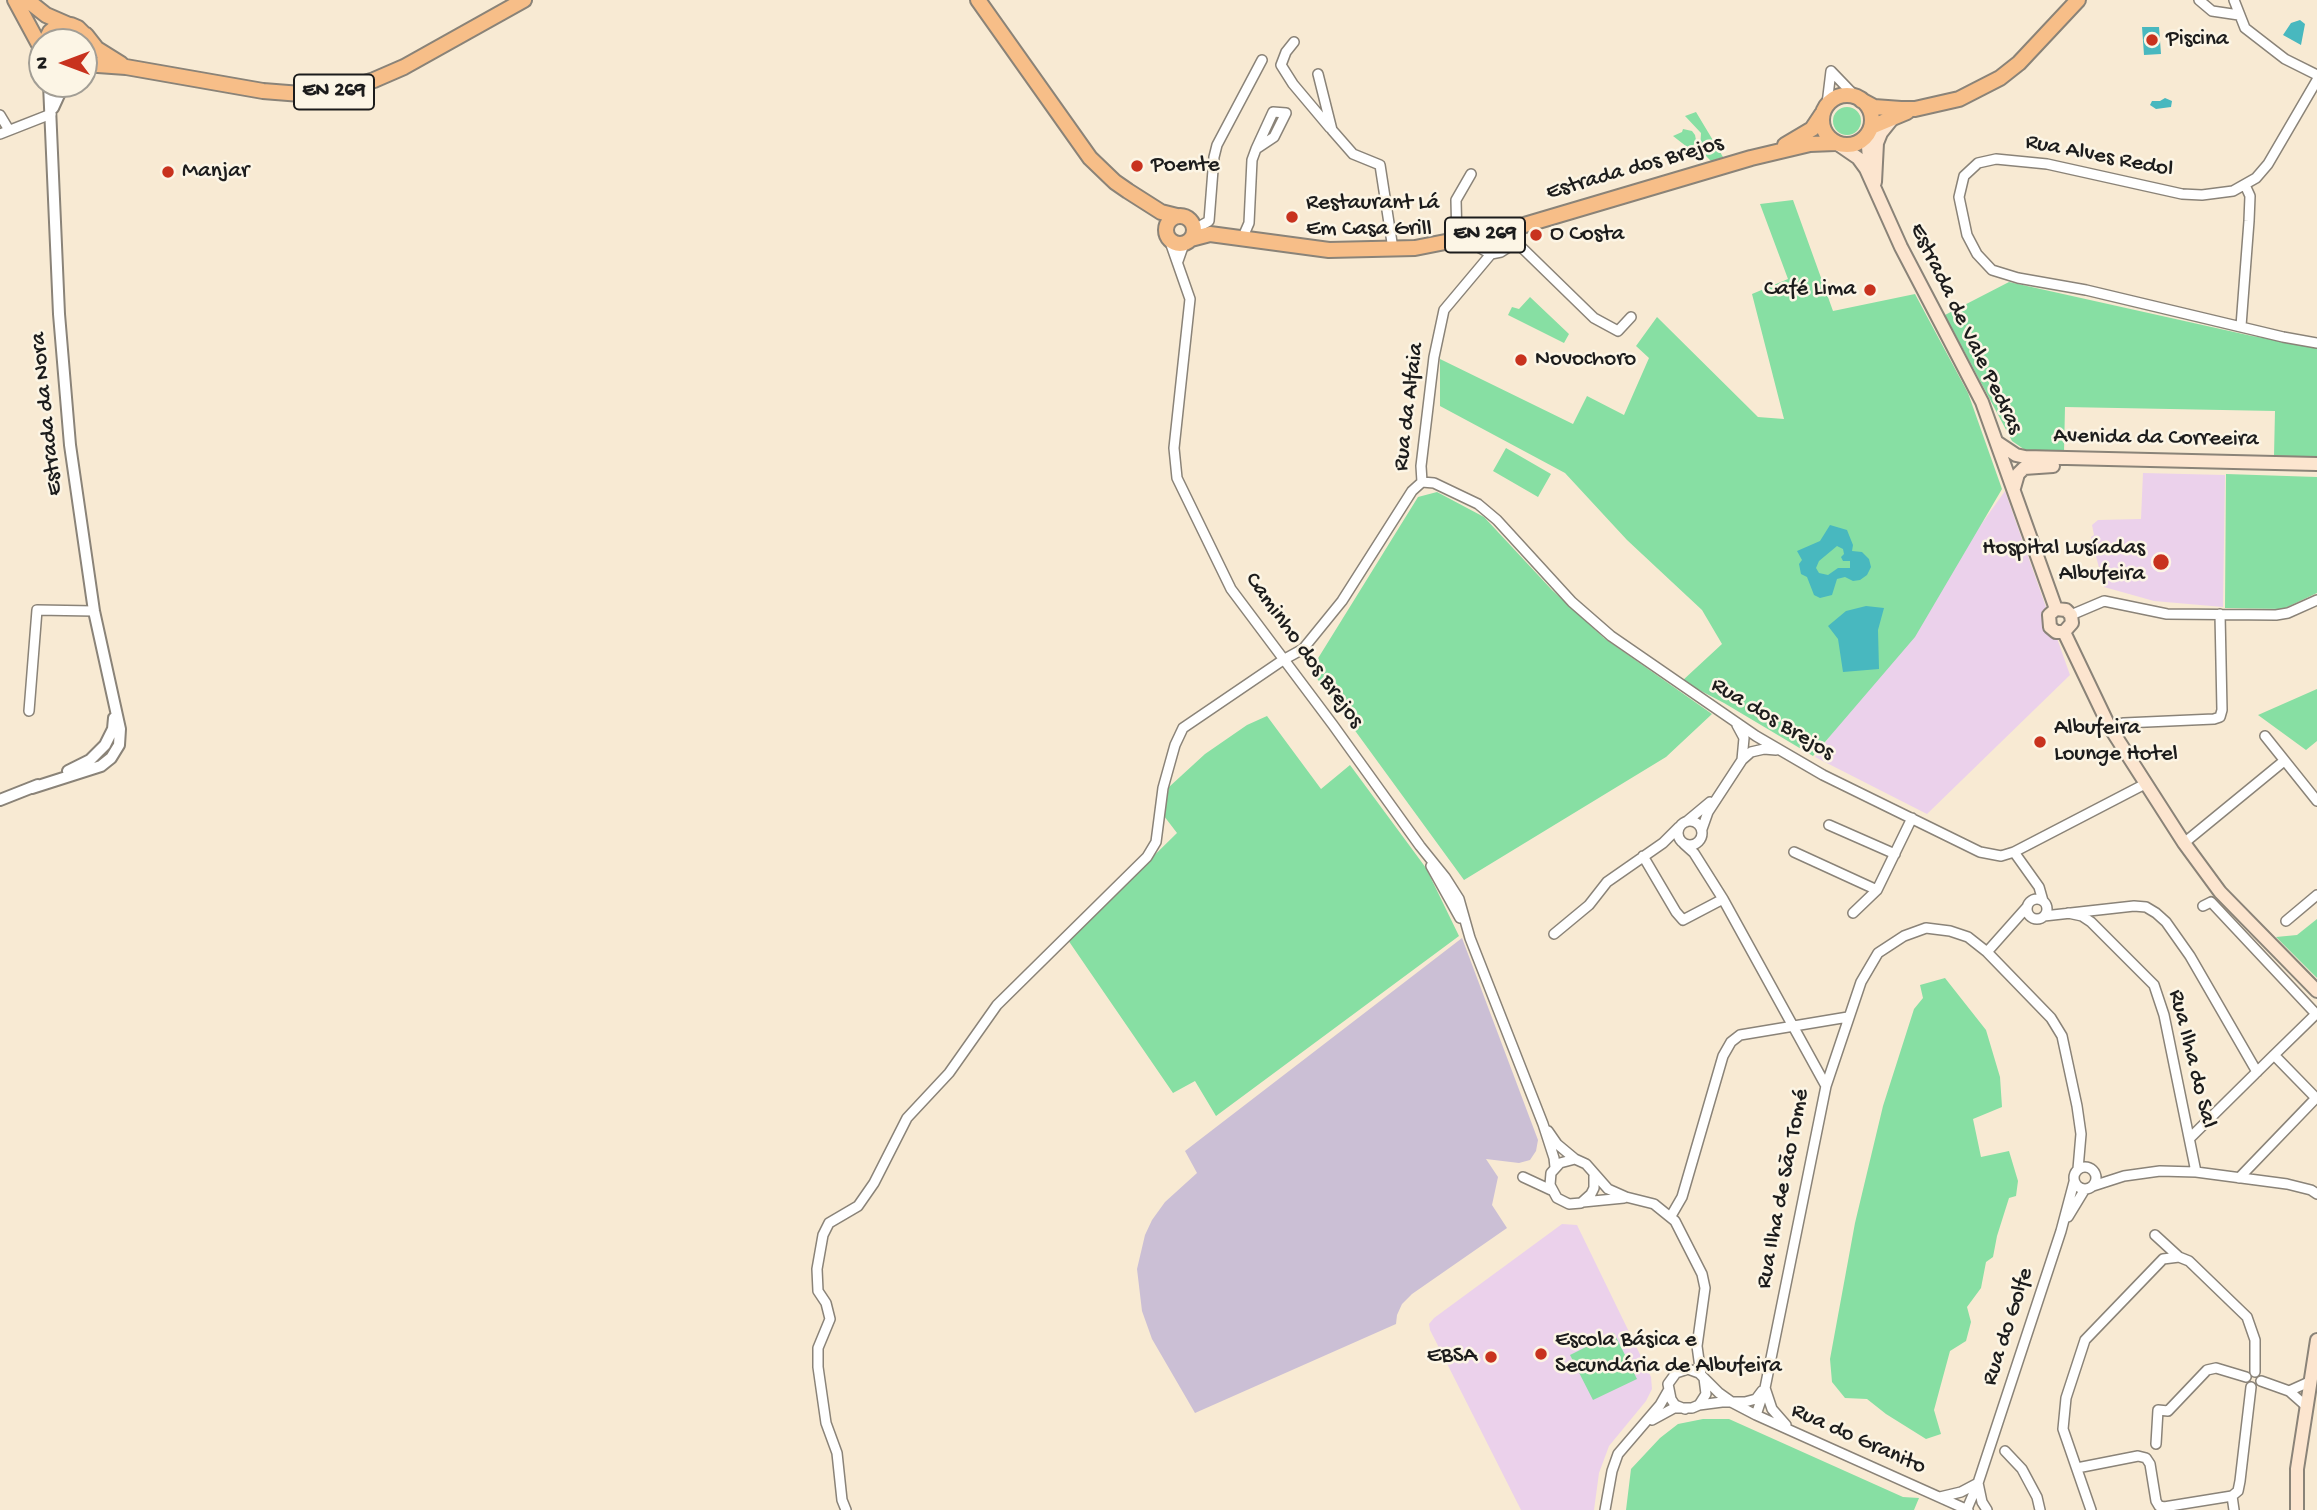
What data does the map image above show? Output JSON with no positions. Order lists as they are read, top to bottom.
{
  "streets": {
    "main road": [
      "EN 269",
      "Estrada dos Brejos",
      "Estrada de Vale Pedras",
      "Avenida da Correeira"
    ],
    "street": [
      "Rua Alves Redol",
      "Rua da Alfaia",
      "Estrada da Nora",
      "Caminho dos Brejos",
      "Rua dos Brejos",
      "Rua Ilha do Sal",
      "Rua Ilha de São Tomé",
      "Rua do Golfe",
      "Rua do Granito"
    ]
  },
  "crossings": [
    ["EN 269", "Estrada dos Brejos"],
    ["EN 269", "Estrada de Vale Pedras"],
    ["Estrada dos Brejos", "Estrada de Vale Pedras"],
    ["Estrada de Vale Pedras", "Avenida da Correeira"],
    ["Rua da Alfaia", "Caminho dos Brejos"],
    ["Rua da Alfaia", "Rua dos Brejos"],
    ["Rua Ilha de São Tomé", "Rua do Granito"],
    ["Rua do Golfe", "Rua do Granito"]
  ],
  "places": [
    "Piscina",
    "Poente",
    "Manjar",
    "Restaurant Lá Em Casa Grill",
    "O Costa",
    "Café Lima",
    "Novochoro",
    "Hospital Lusíadas Albufeira",
    "Albufeira Lounge Hotel",
    "Escola Básica e Secundária de Albufeira",
    "EBSA"
  ],
  "north": "left"
}
